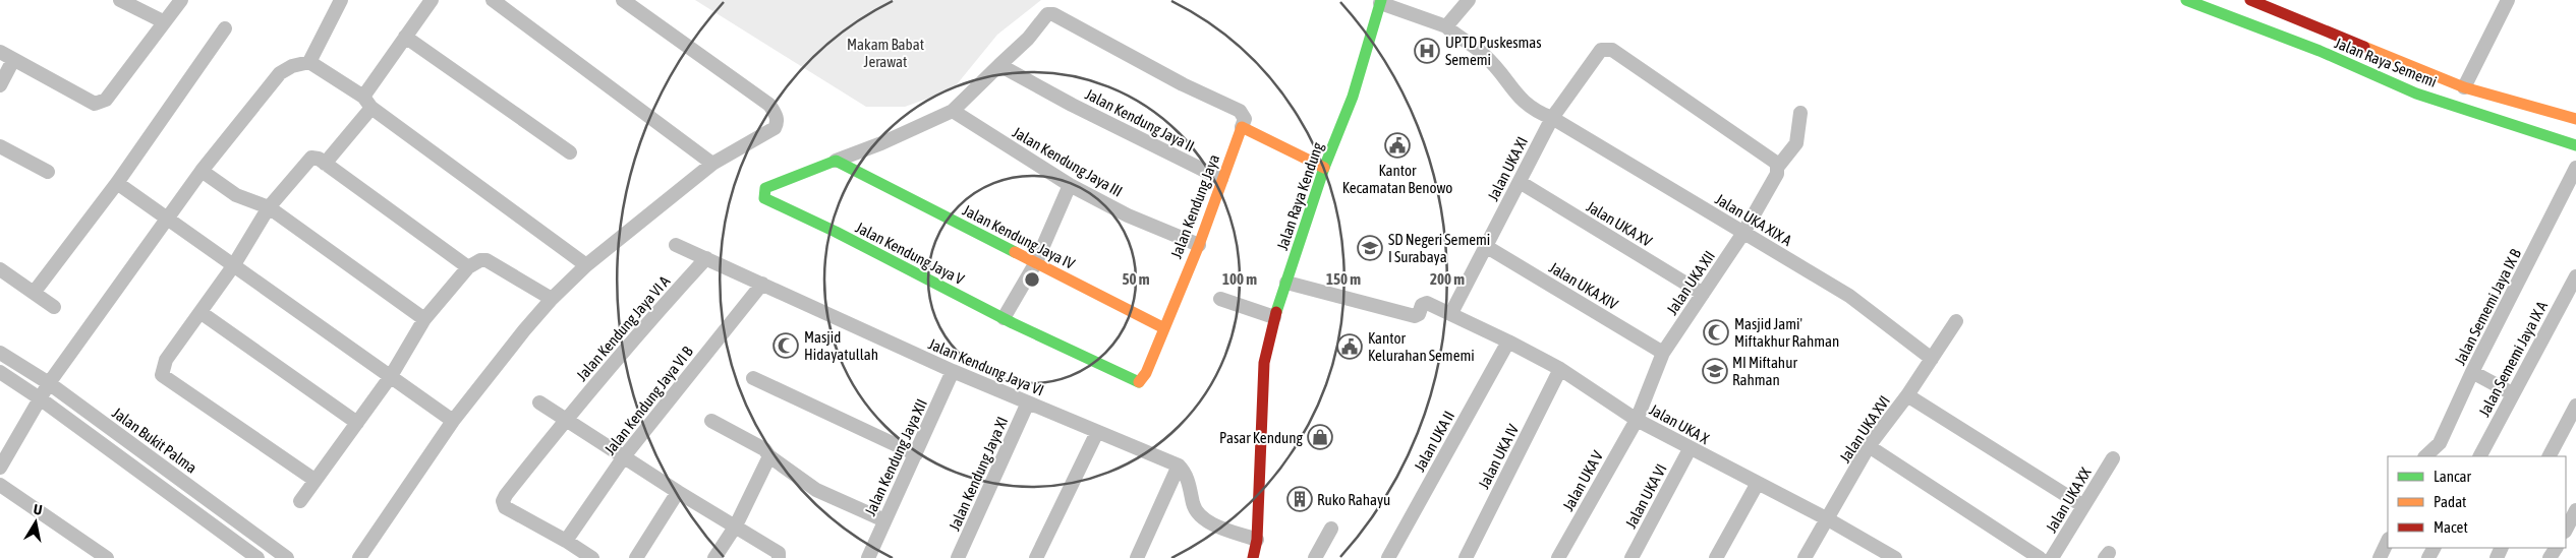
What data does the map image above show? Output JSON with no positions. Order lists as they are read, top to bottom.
{
  "streets": {
    "main road": [
      "Jalan Raya Sememi",
      "Jalan Raya Kendung",
      "Jalan Kendung Jaya",
      "Jalan Kendung Jaya IV",
      "Jalan Kendung Jaya V"
    ],
    "street": [
      "Jalan Kendung Jaya II",
      "Jalan Kendung Jaya III",
      "Jalan UKA XI",
      "Jalan UKA XIX A",
      "Jalan UKA XV",
      "Jalan UKA XII",
      "Jalan UKA XIV",
      "Jalan Sememi Jaya IX B",
      "Jalan Kendung Jaya VI A",
      "Jalan Sememi Jaya IX A",
      "Jalan Kendung Jaya VI",
      "Jalan Kendung Jaya VI B",
      "Jalan UKA X",
      "Jalan UKA XVI",
      "Jalan Bukit Palma",
      "Jalan UKA II",
      "Jalan UKA IV",
      "Jalan Kendung Jaya XII",
      "Jalan Kendung Jaya XI",
      "Jalan UKA V",
      "Jalan UKA VI",
      "Jalan UKA XX"
    ]
  },
  "crossings": [
    ["Jalan Kendung Jaya II", "Jalan Kendung Jaya"],
    ["Jalan Kendung Jaya III", "Jalan Kendung Jaya"],
    ["Jalan UKA XI", "Jalan UKA XIX A"],
    ["Jalan UKA XI", "Jalan UKA XV"],
    ["Jalan UKA XI", "Jalan UKA XII"],
    ["Jalan UKA XI", "Jalan UKA XIV"],
    ["Jalan UKA XI", "Jalan UKA X"],
    ["Jalan Raya Kendung", "Jalan UKA XIX A"],
    ["Jalan Raya Kendung", "Jalan UKA X"],
    ["Jalan Kendung Jaya", "Jalan Kendung Jaya IV"],
    ["Jalan Kendung Jaya", "Jalan Kendung Jaya V"],
    ["Jalan UKA XIX A", "Jalan UKA XII"],
    ["Jalan UKA XIX A", "Jalan UKA XVI"],
    ["Jalan UKA XV", "Jalan UKA XII"],
    ["Jalan Kendung Jaya IV", "Jalan Kendung Jaya V"],
    ["Jalan UKA XII", "Jalan UKA XIV"],
    ["Jalan UKA XII", "Jalan UKA X"],
    ["Jalan UKA XII", "Jalan UKA V"],
    ["Jalan Kendung Jaya VI A", "Jalan Kendung Jaya VI"],
    ["Jalan Kendung Jaya VI A", "Jalan Kendung Jaya VI B"],
    ["Jalan Kendung Jaya VI", "Jalan Kendung Jaya VI B"],
    ["Jalan Kendung Jaya VI", "Jalan Kendung Jaya XII"],
    ["Jalan Kendung Jaya VI", "Jalan Kendung Jaya XI"],
    ["Jalan UKA X", "Jalan UKA XVI"],
    ["Jalan UKA X", "Jalan UKA II"],
    ["Jalan UKA X", "Jalan UKA IV"],
    ["Jalan UKA X", "Jalan UKA V"],
    ["Jalan UKA X", "Jalan UKA VI"]
  ],
  "parks": ["Makam Babat Jerawat"],
  "places": {
    "hospital": ["UPTD Puskesmas Sememi"],
    "public building": ["Kantor Kecamatan Benowo", "Kantor Kelurahan Sememi"],
    "school or university": ["SD Negeri Sememi I Surabaya", "MI Miftahur Rahman"],
    "mosque": ["Masjid Jami' Miftakhur Rahman", "Masjid Hidayatullah"],
    "shop": ["Pasar Kendung"],
    "building": ["Ruko Rahayu"]
  },
  "legend": ["Lancar", "Padat", "Macet"],
  "north": "top",
  "rings": [
    "50 m",
    "100 m",
    "150 m",
    "200 m"
  ]
}
